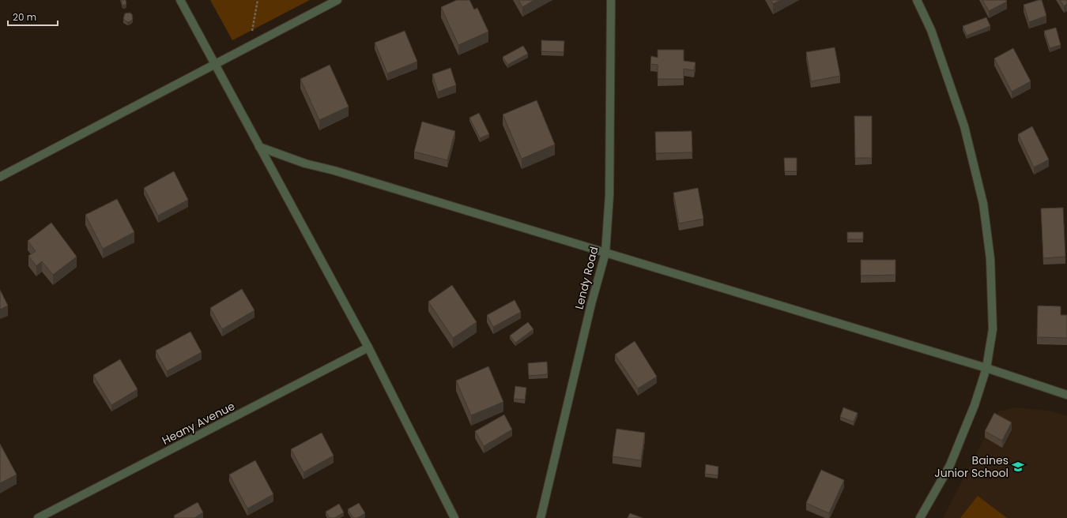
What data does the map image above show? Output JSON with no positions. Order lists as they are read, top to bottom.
{
  "streets": {
    "street": ["Lendy Road", "Heany Avenue"]
  },
  "places": {
    "school or university": ["Baines Junior School"]
  },
  "scale_bar": "20 m"
}
